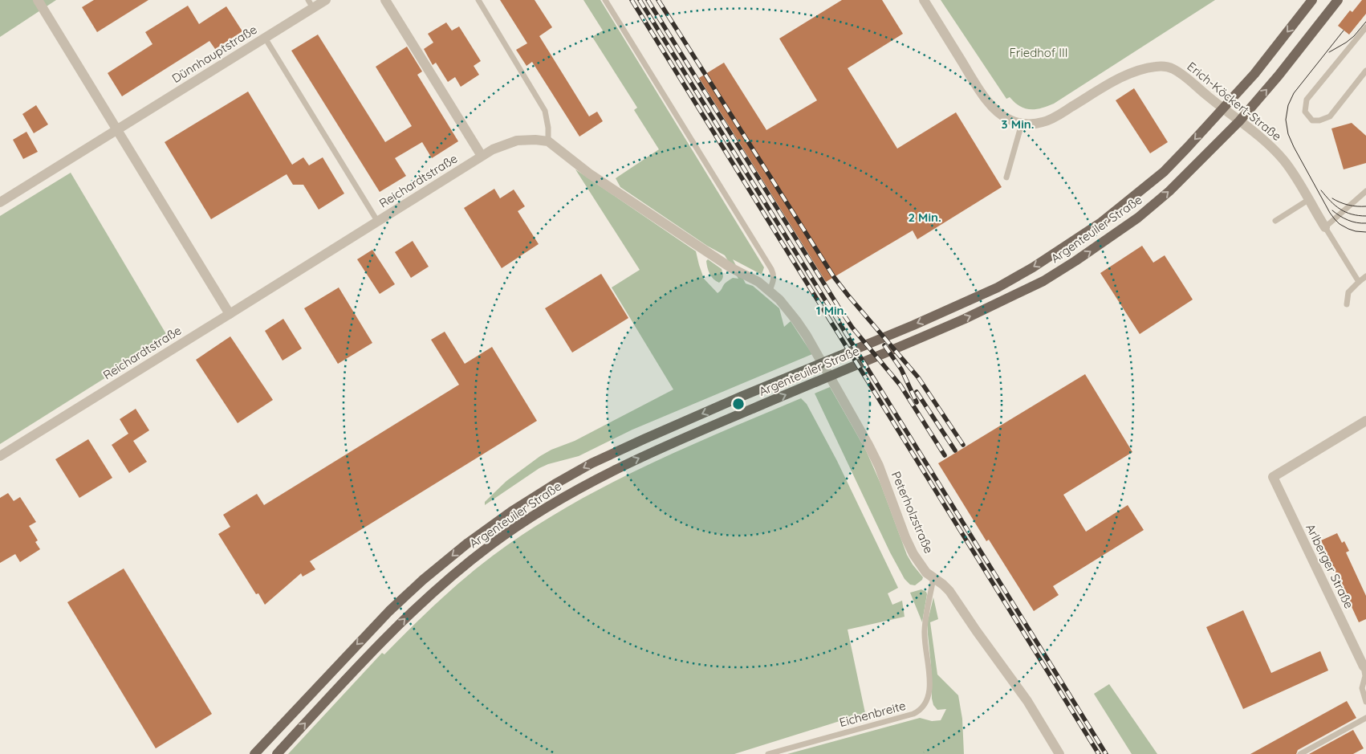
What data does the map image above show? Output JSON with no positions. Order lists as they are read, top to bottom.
{
  "streets": {
    "main road": ["Argenteuiler Straße"],
    "street": [
      "Dünnhauptstraße",
      "Erich-Köckert-Straße",
      "Reichardtstraße",
      "Peterholzstraße",
      "Arlberger Straße"
    ],
    "lane": ["Eichenbreite"]
  },
  "crossings": [
    ["Erich-Köckert-Straße", "Argenteuiler Straße"],
    ["Peterholzstraße", "Eichenbreite"]
  ],
  "parks": ["Friedhof III"],
  "rings": ["3 Min.", "2 Min.", "1 Min."]
}
